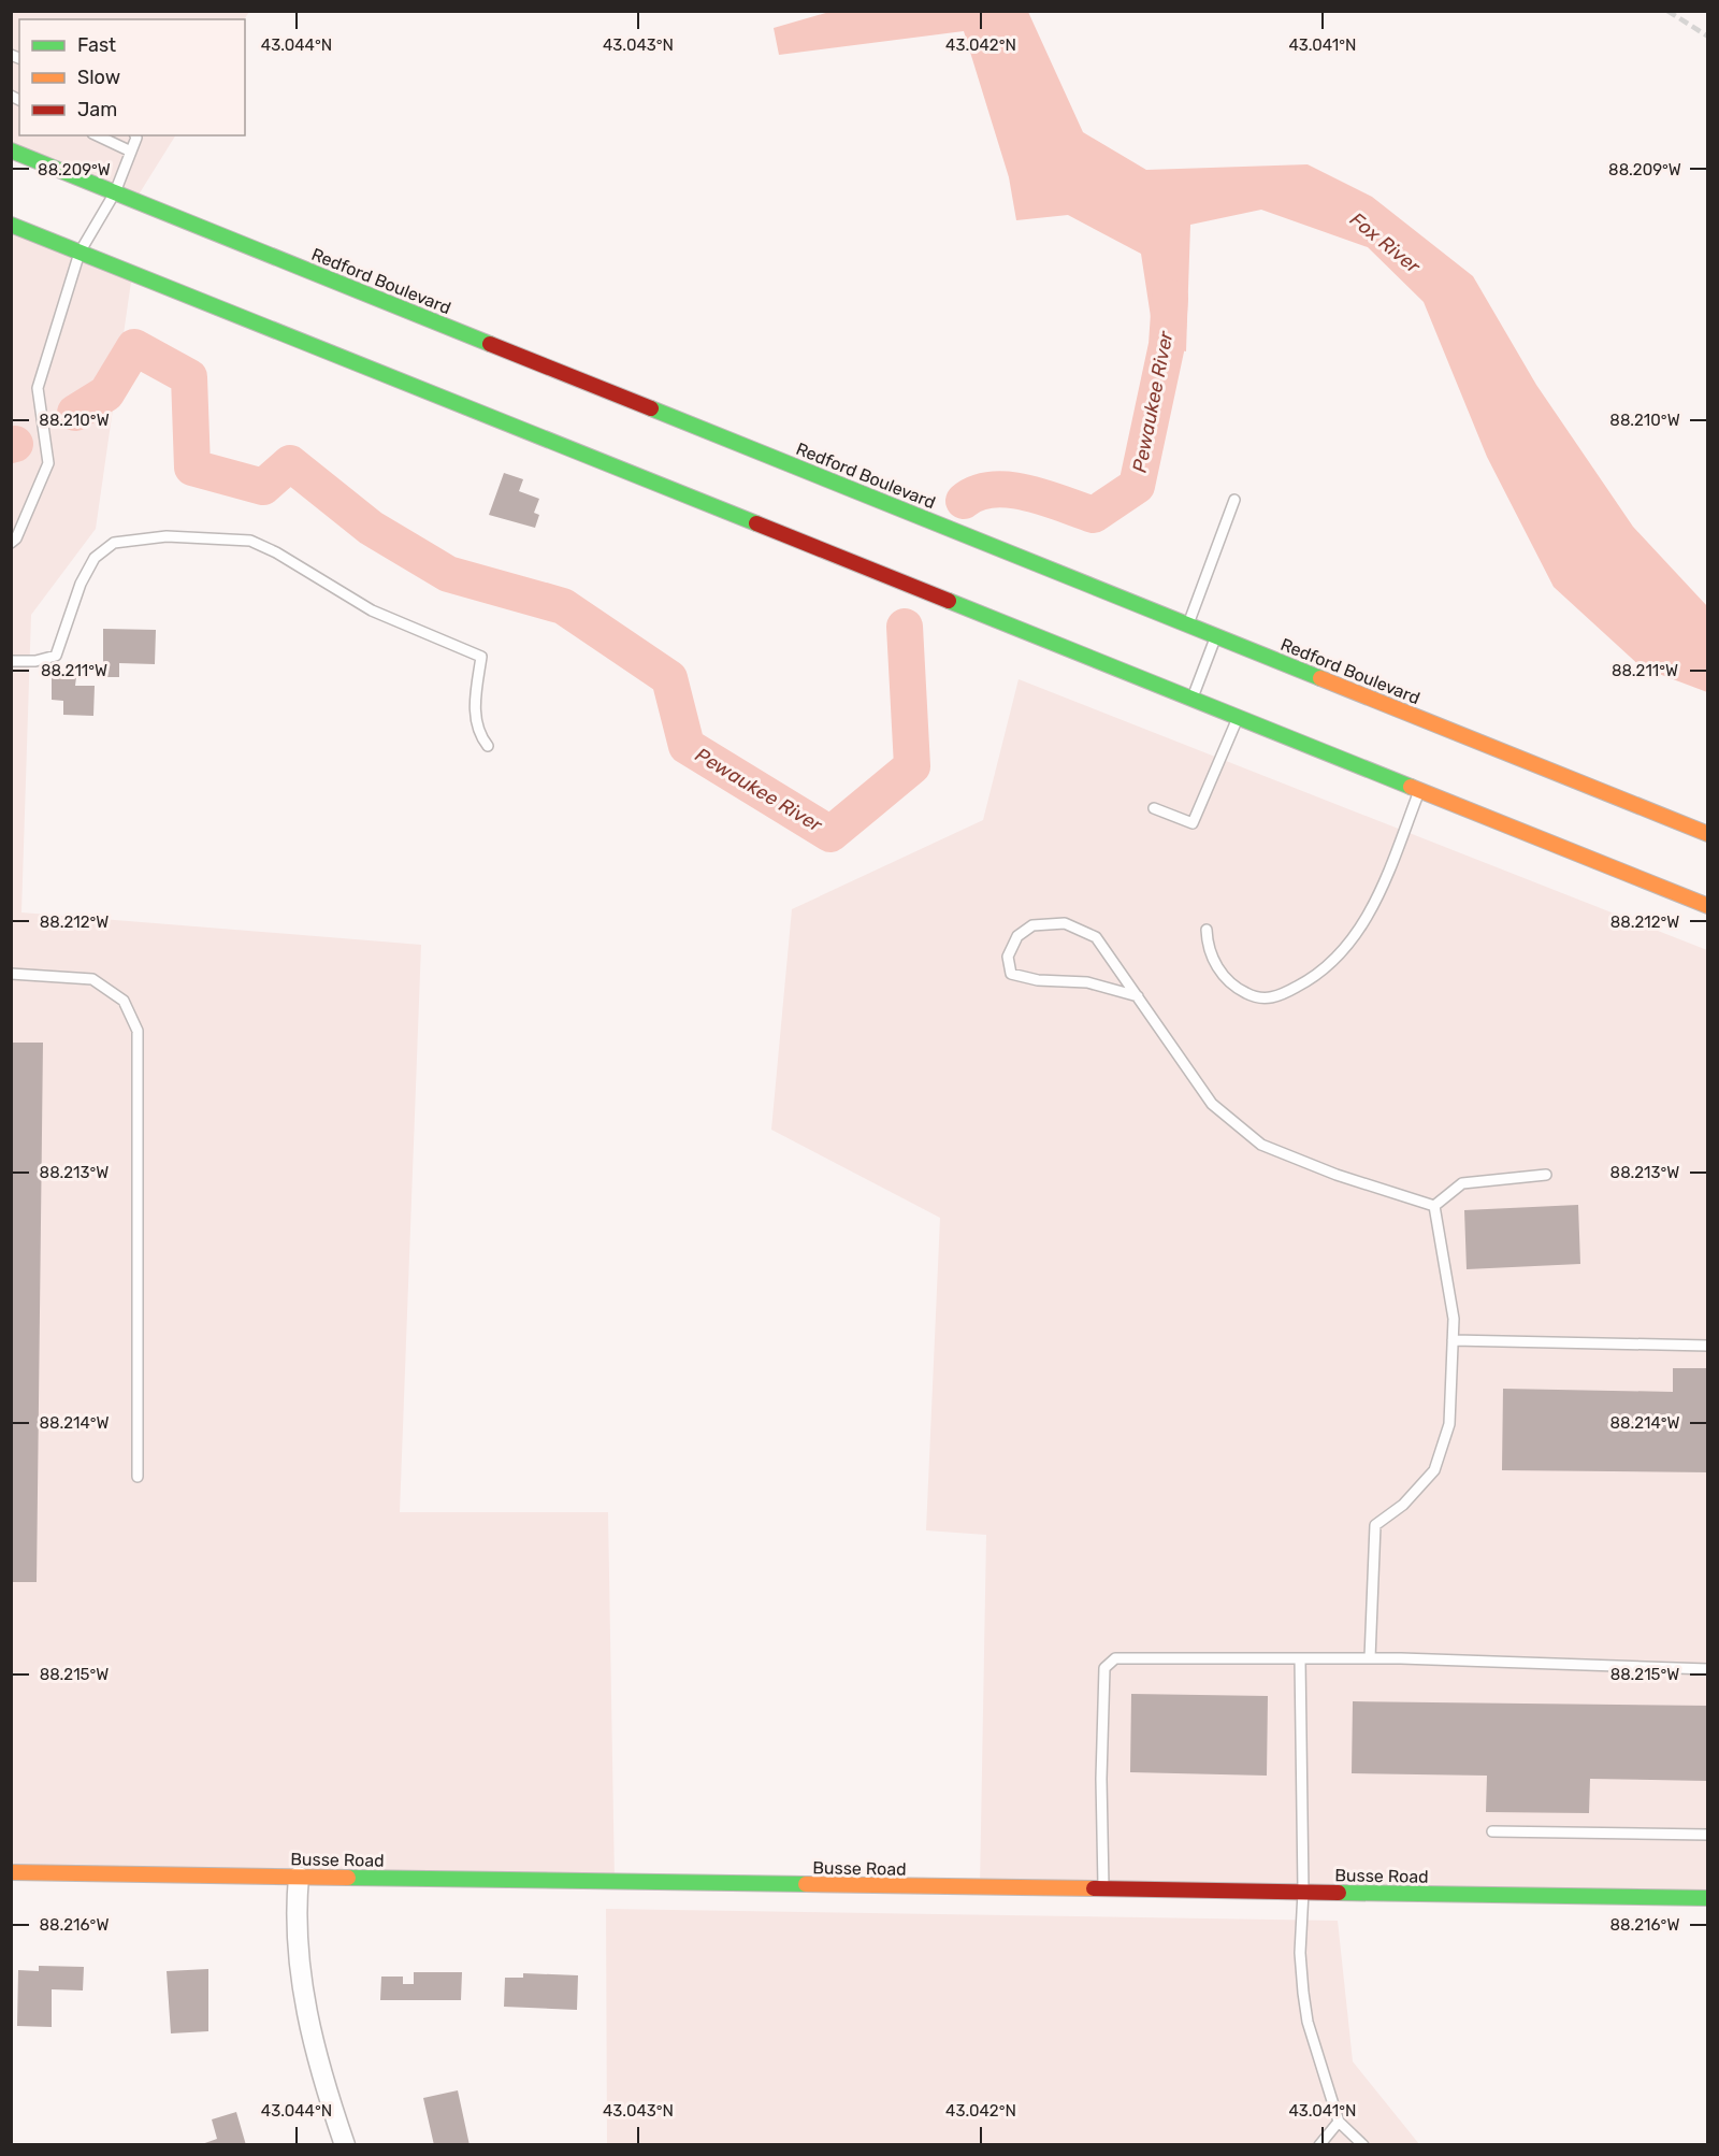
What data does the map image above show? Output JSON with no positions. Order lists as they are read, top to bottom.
{
  "streets": {
    "main road": ["Redford Boulevard", "Busse Road"]
  },
  "water": ["Fox River", "Pewaukee River"],
  "legend": ["Fast", "Slow", "Jam"],
  "coordinates": [
    "43.044°N",
    "43.043°N",
    "43.042°N",
    "43.041°N",
    "88.209°W",
    "88.210°W",
    "88.211°W",
    "88.212°W",
    "88.213°W",
    "88.214°W",
    "88.215°W",
    "88.216°W"
  ]
}
